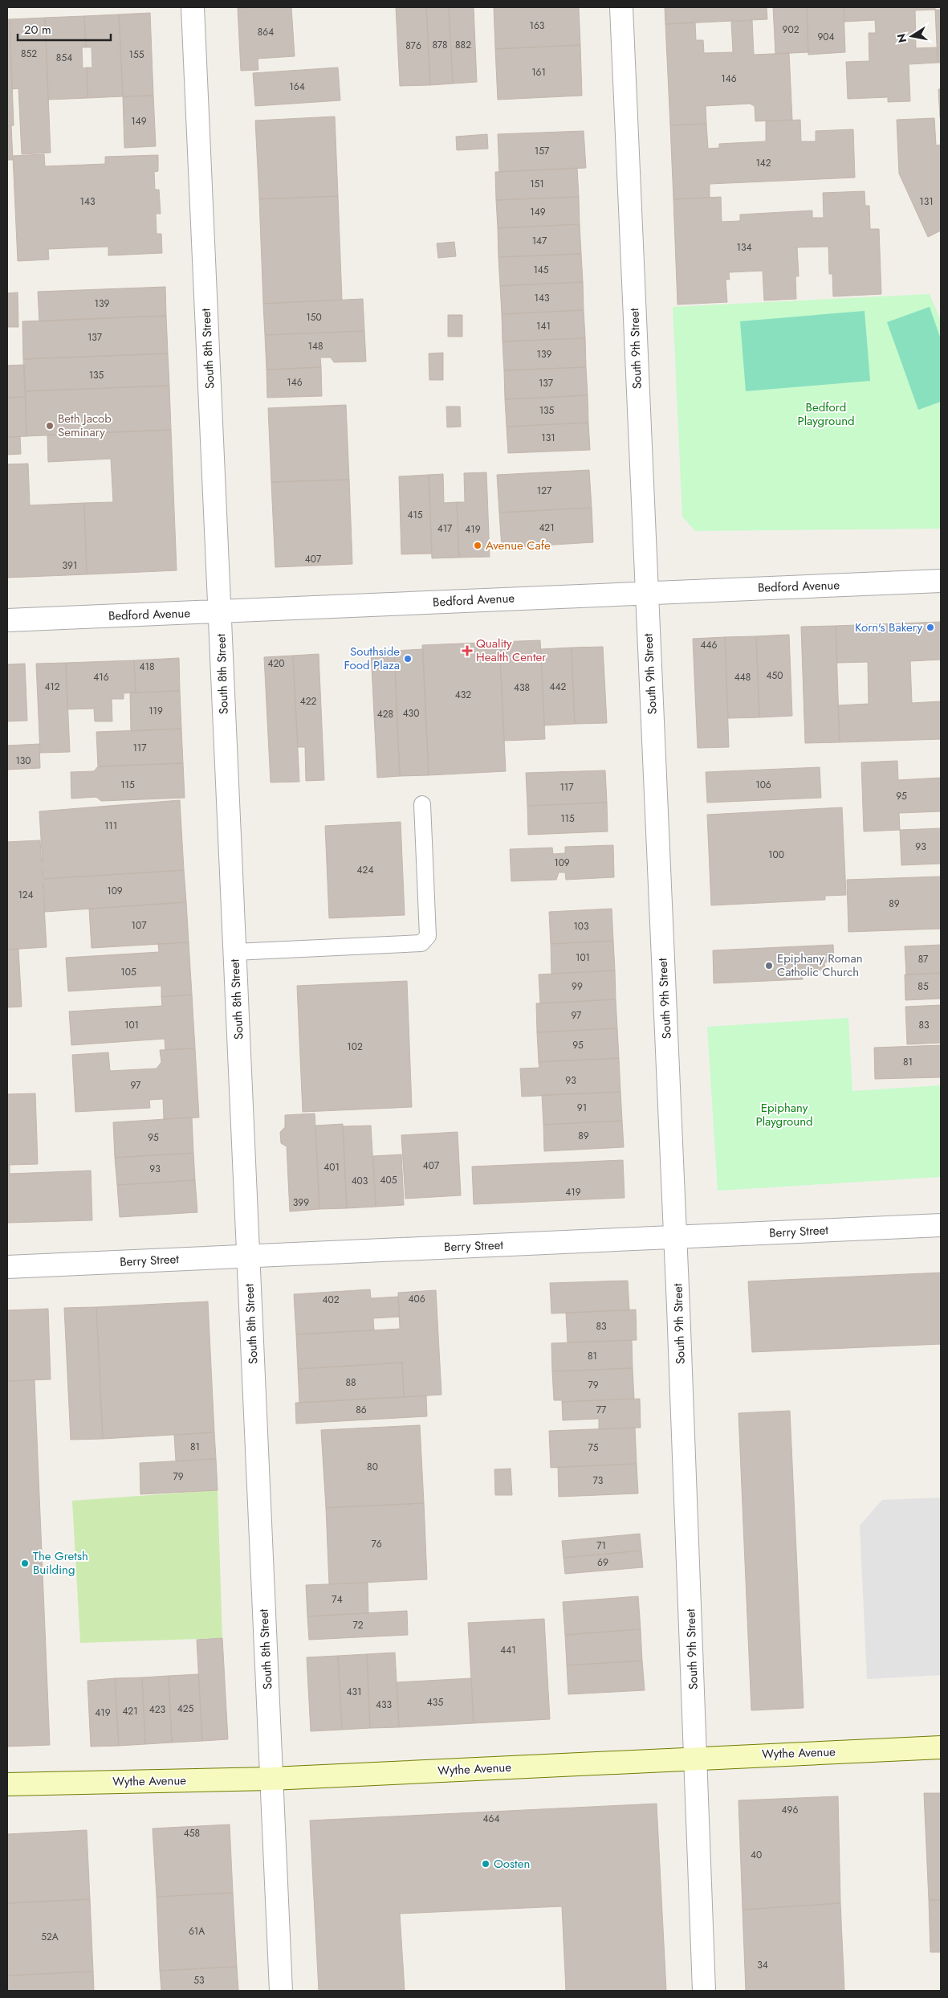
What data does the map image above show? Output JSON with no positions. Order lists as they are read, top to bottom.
{
  "streets": {
    "main road": ["Wythe Avenue"],
    "street": [
      "South 8th Street",
      "South 9th Street",
      "Bedford Avenue",
      "Berry Street"
    ]
  },
  "crossings": [
    ["South 8th Street", "Bedford Avenue"],
    ["South 8th Street", "Berry Street"],
    ["South 8th Street", "Wythe Avenue"],
    ["South 9th Street", "Bedford Avenue"],
    ["South 9th Street", "Berry Street"],
    ["South 9th Street", "Wythe Avenue"]
  ],
  "parks": ["Bedford Playground", "Epiphany Playground"],
  "places": {
    "other": [
      "Beth Jacob Seminary",
      "Avenue Cafe",
      "Korn's Bakery",
      "Southside Food Plaza",
      "Epiphany Roman Catholic Church",
      "The Gretsh Building",
      "Oosten"
    ],
    "health": ["Quality Health Center"]
  },
  "house_numbers": [
    "163",
    "902",
    "864",
    "904",
    "878",
    "882",
    "876",
    "852",
    "155",
    "854",
    "161",
    "146",
    "164",
    "149",
    "157",
    "142",
    "151",
    "143",
    "131",
    "149",
    "147",
    "134",
    "145",
    "143",
    "139",
    "150",
    "141",
    "137",
    "148",
    "139",
    "135",
    "146",
    "137",
    "135",
    "131",
    "127",
    "415",
    "421",
    "417",
    "419",
    "407",
    "391",
    "446",
    "420",
    "418",
    "450",
    "416",
    "448",
    "412",
    "442",
    "438",
    "432",
    "422",
    "119",
    "430",
    "428",
    "117",
    "130",
    "115",
    "106",
    "117",
    "95",
    "115",
    "111",
    "93",
    "100",
    "109",
    "424",
    "109",
    "124",
    "89",
    "107",
    "103",
    "101",
    "87",
    "105",
    "99",
    "85",
    "97",
    "101",
    "83",
    "95",
    "102",
    "81",
    "93",
    "97",
    "91",
    "89",
    "95",
    "407",
    "401",
    "93",
    "405",
    "403",
    "419",
    "399",
    "406",
    "402",
    "83",
    "81",
    "88",
    "79",
    "86",
    "77",
    "81",
    "75",
    "80",
    "79",
    "73",
    "76",
    "71",
    "69",
    "74",
    "72",
    "441",
    "431",
    "435",
    "433",
    "425",
    "423",
    "421",
    "419",
    "496",
    "464",
    "458",
    "40",
    "61A",
    "52A",
    "34",
    "53"
  ],
  "scale_bar": "20 m",
  "north": "left"
}
